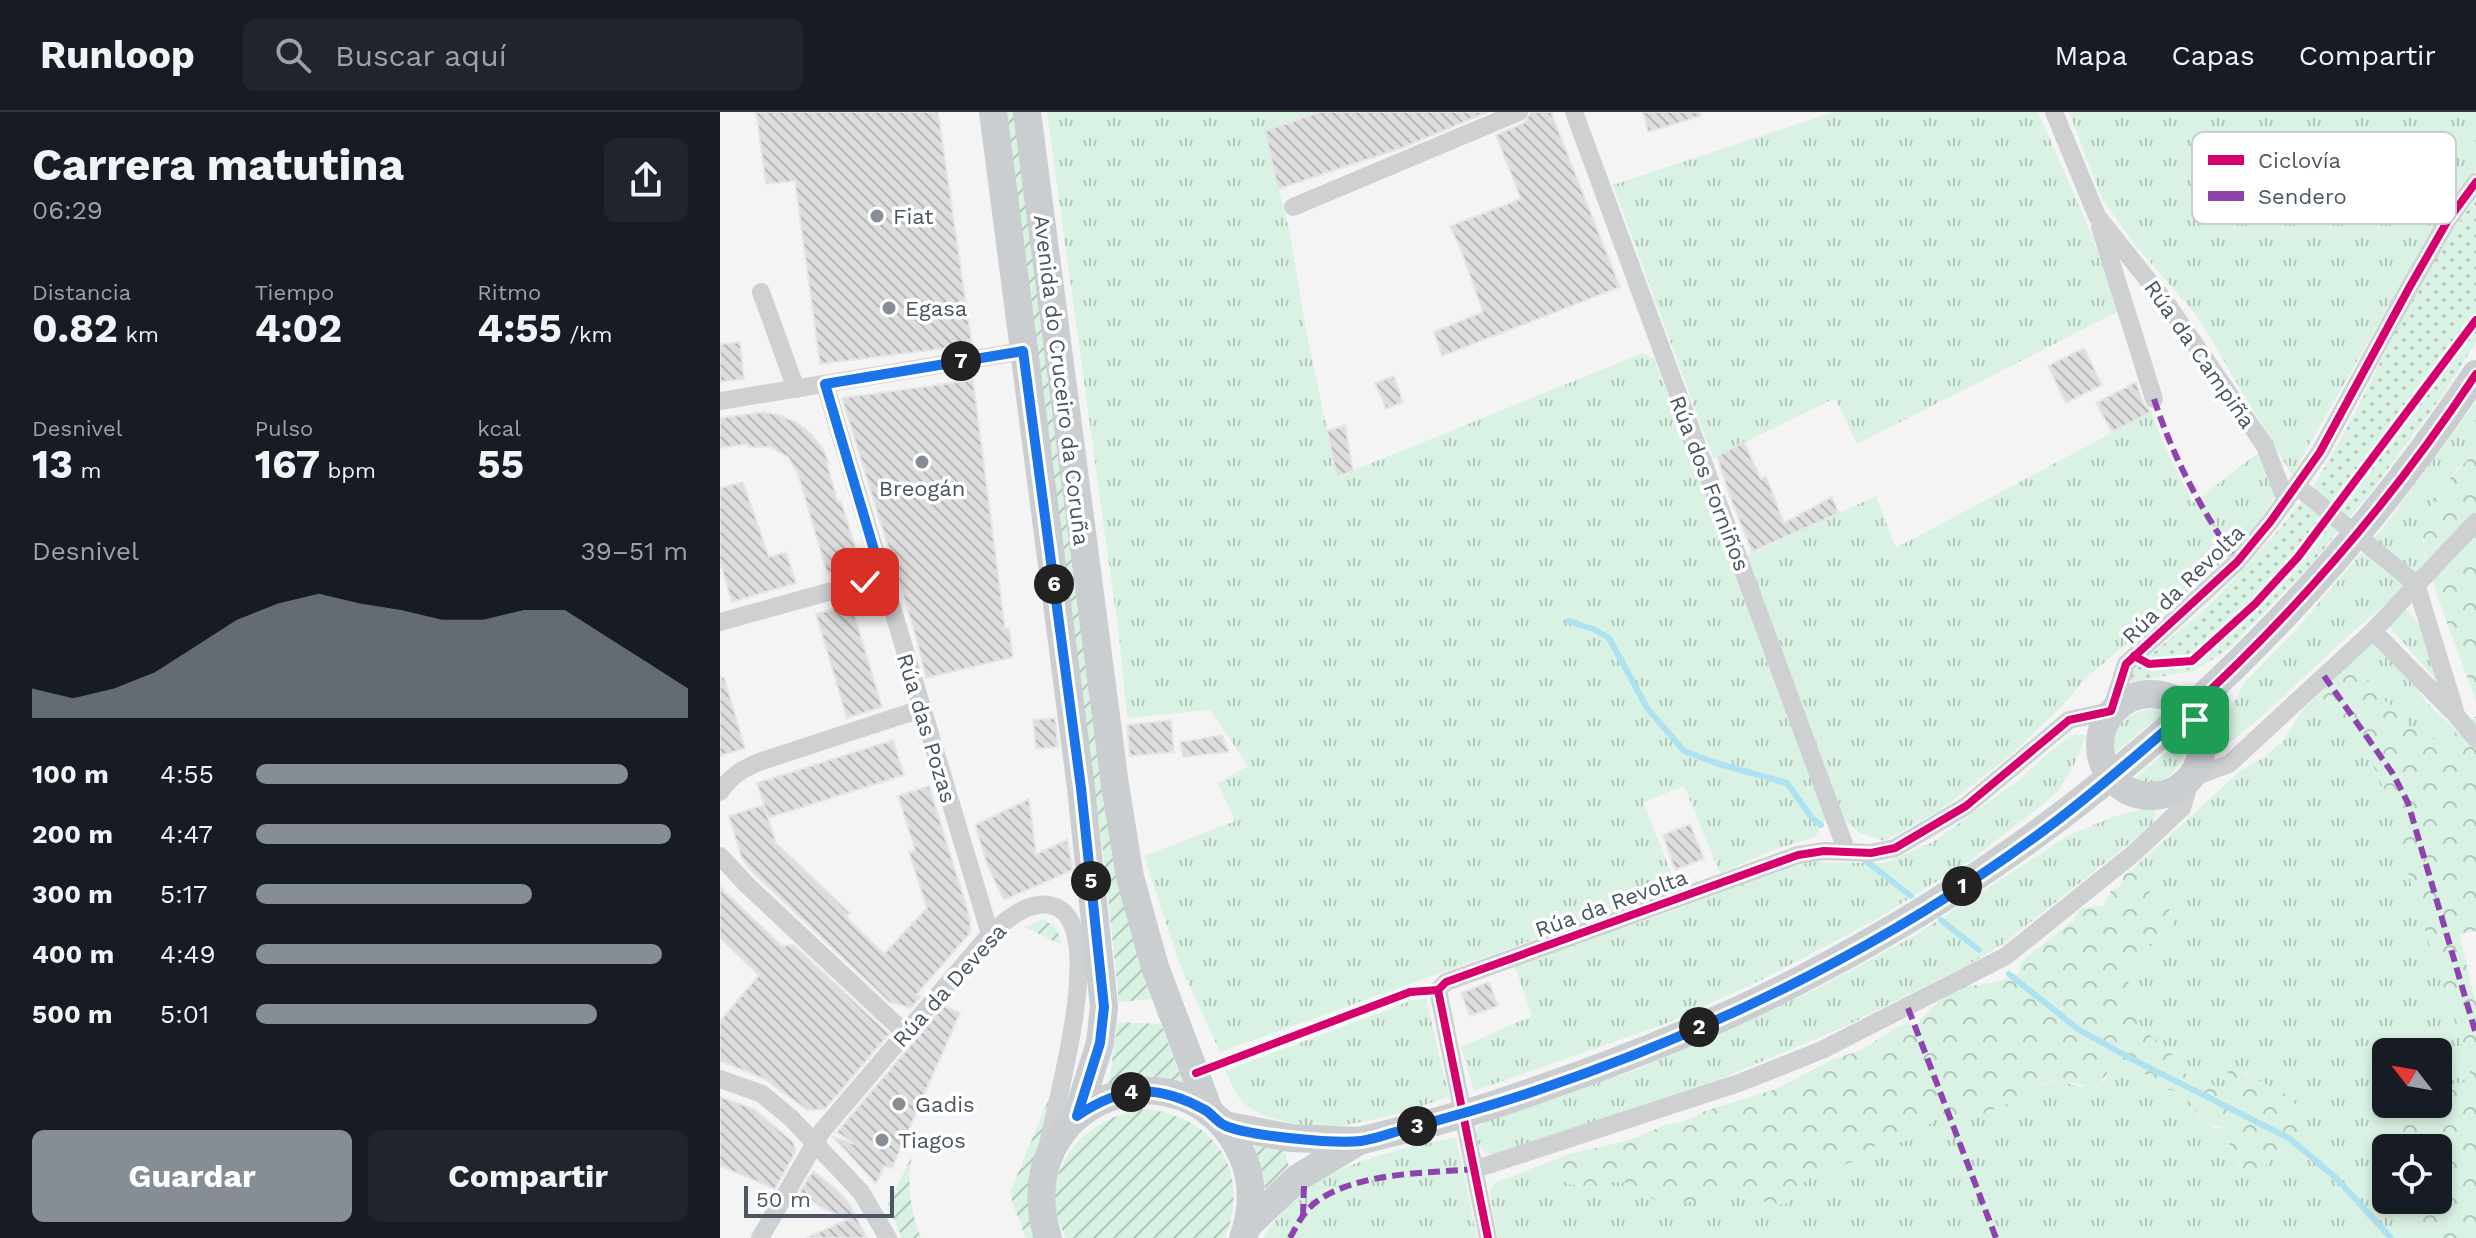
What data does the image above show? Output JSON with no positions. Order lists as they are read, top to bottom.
{
  "streets": {
    "main road": ["Avenida do Cruceiro da Coruña"],
    "street": [
      "Rúa da Campiña",
      "Rúa dos Forniños",
      "Rúa da Revolta",
      "Rúa das Pozas",
      "Rúa da Devesa"
    ]
  },
  "crossings": [
    ["Rúa da Campiña", "Rúa da Revolta"],
    ["Rúa dos Forniños", "Rúa da Revolta"],
    ["Rúa das Pozas", "Rúa da Devesa"]
  ],
  "places": [
    "Fiat",
    "Egasa",
    "Breogán",
    "Gadis",
    "Tiagos"
  ],
  "legend": ["Ciclovía", "Sendero"],
  "scale_bar": "50 m",
  "north": "top left",
  "page": {
    "header": "Runloop",
    "search": "Buscar aquí",
    "nav": ["Mapa", "Capas", "Compartir"],
    "heading": ["Carrera matutina", "06:29"],
    "stats": [
      ["Distancia", "0.82 km"],
      ["Tiempo", "4:02"],
      ["Ritmo", "4:55 /km"],
      ["Desnivel", "13 m"],
      ["Pulso", "167 bpm"],
      ["kcal", "55"]
    ],
    "pins": [
      "7",
      "6",
      "5",
      "1",
      "2",
      "4",
      "3"
    ],
    "chart": ["Desnivel", "39–51 m"],
    "list": [
      {
        "name": "100 m",
        "note": "4:55"
      },
      {
        "name": "200 m",
        "note": "4:47"
      },
      {
        "name": "300 m",
        "note": "5:17"
      },
      {
        "name": "400 m",
        "note": "4:49"
      },
      {
        "name": "500 m",
        "note": "5:01"
      }
    ],
    "buttons": ["Guardar", "Compartir"],
    "scale": "50 m"
  }
}
